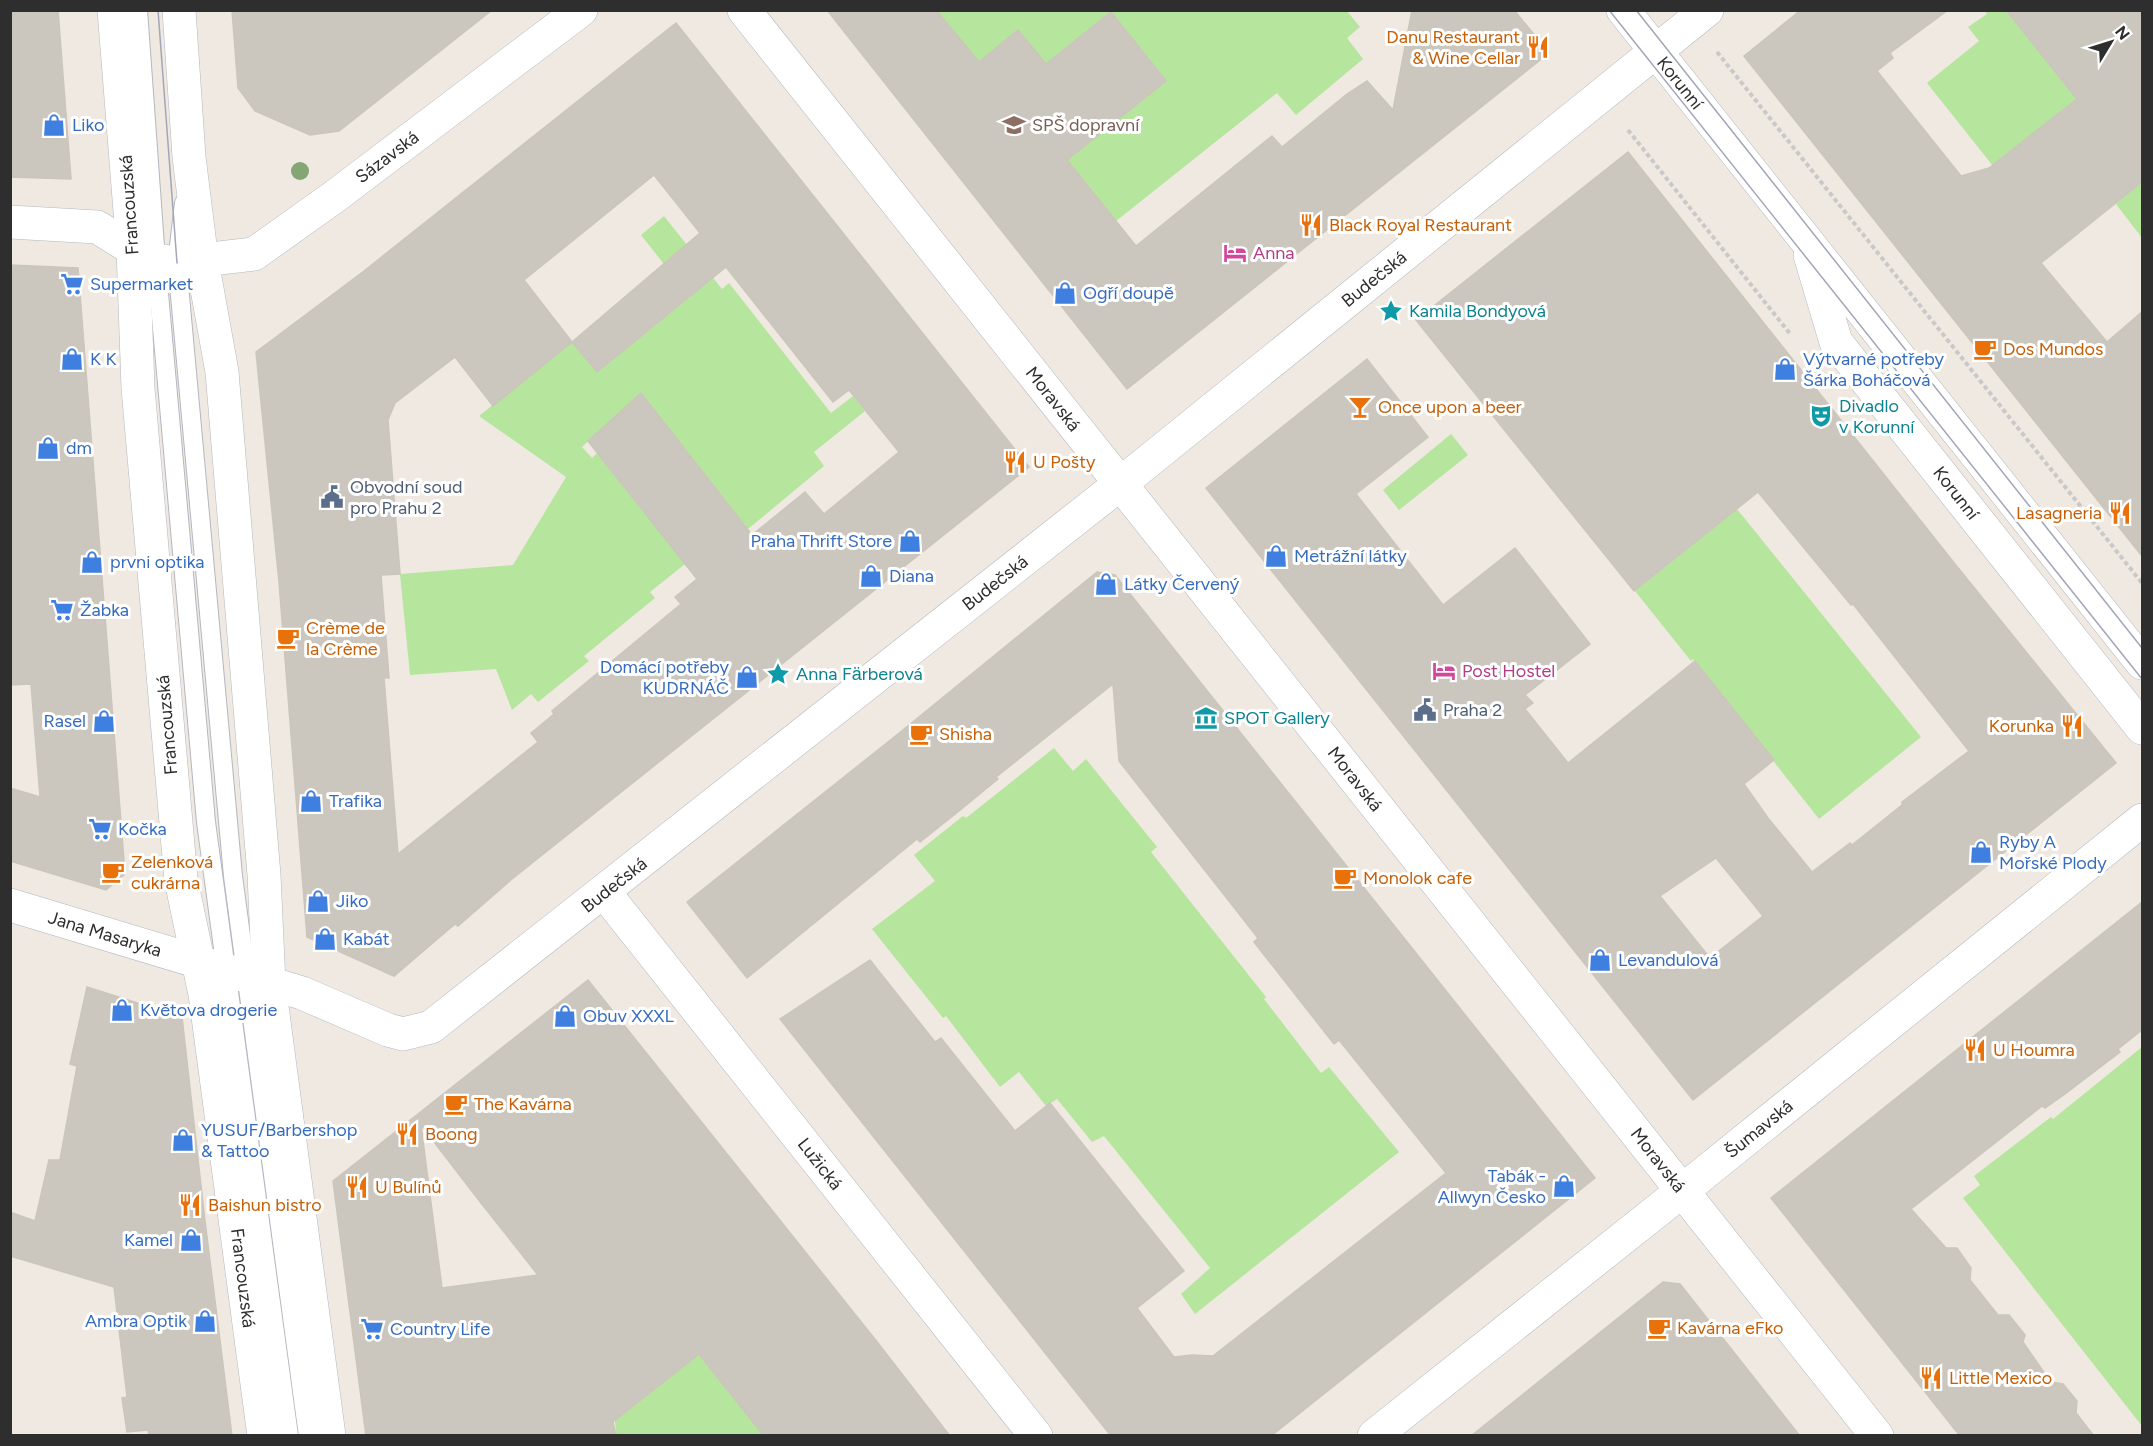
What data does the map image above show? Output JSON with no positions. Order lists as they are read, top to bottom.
{
  "streets": {
    "street": [
      "Korunní",
      "Sázavská",
      "Francouzská",
      "Budečská",
      "Moravská",
      "Jana Masaryka",
      "Šumavská",
      "Lužická"
    ]
  },
  "crossings": [
    ["Korunní", "Budečská"],
    ["Sázavská", "Francouzská"],
    ["Francouzská", "Budečská"],
    ["Francouzská", "Jana Masaryka"],
    ["Budečská", "Moravská"],
    ["Budečská", "Jana Masaryka"],
    ["Budečská", "Lužická"],
    ["Moravská", "Šumavská"]
  ],
  "places": {
    "restaurant": [
      "Danu Restaurant & Wine Cellar",
      "Black Royal Restaurant",
      "U Pošty",
      "Lasagneria",
      "Korunka",
      "U Houmra",
      "Boong",
      "U Bulínů",
      "Baishun bistro",
      "Little Mexico"
    ],
    "shop": [
      "Liko",
      "Ogří doupě",
      "K K",
      "Výtvarné potřeby Šárka Boháčová",
      "dm",
      "Praha Thrift Store",
      "Metrážní látky",
      "prvni optika",
      "Diana",
      "Látky Červený",
      "Domácí potřeby KUDRNÁČ",
      "Rasel",
      "Trafika",
      "Ryby A Mořské Plody",
      "Jiko",
      "Kabát",
      "Levandulová",
      "Květova drogerie",
      "Obuv XXXL",
      "YUSUF/Barbershop & Tattoo",
      "Tabák - Allwyn Česko",
      "Kamel",
      "Ambra Optik"
    ],
    "school or university": ["SPŠ dopravní"],
    "hotel": ["Anna", "Post Hostel"],
    "supermarket": [
      "Supermarket",
      "Žabka",
      "Kočka",
      "Country Life"
    ],
    "place": ["Kamila Bondyová", "Anna Fӓrberová"],
    "cafe": [
      "Dos Mundos",
      "Crème de la Crème",
      "Shisha",
      "Zelenková cukrárna",
      "Monolok cafe",
      "The Kavárna",
      "Kavárna eFko"
    ],
    "bar": ["Once upon a beer"],
    "theatre": ["Divadlo v Korunní"],
    "public building": ["Obvodní soud pro Prahu 2", "Praha 2"],
    "museum": ["SPOT Gallery"]
  },
  "north": "top right"
}
